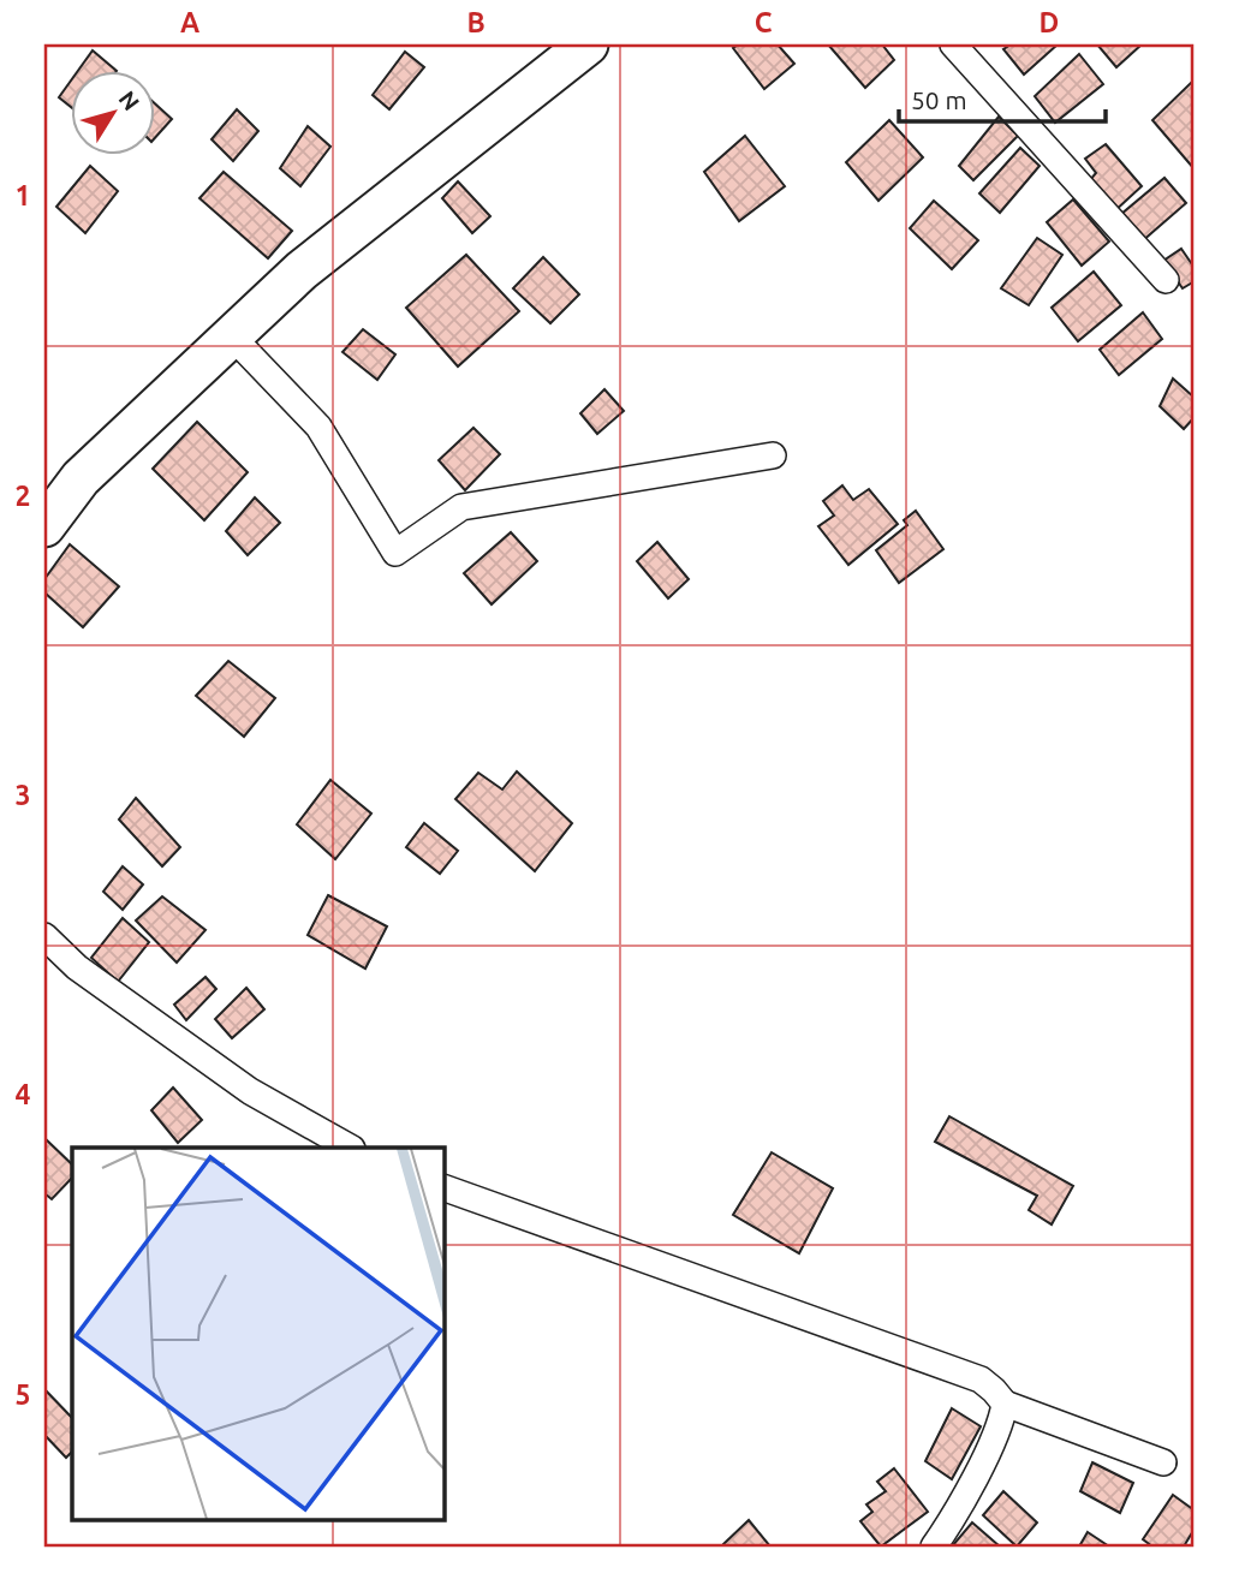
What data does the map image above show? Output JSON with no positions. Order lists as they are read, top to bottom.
{
  "scale_bar": "50 m",
  "north": "top right",
  "grid": {
    "columns": [
      "A",
      "B",
      "C",
      "D"
    ],
    "rows": [
      "1",
      "2",
      "3",
      "4",
      "5"
    ]
  }
}
